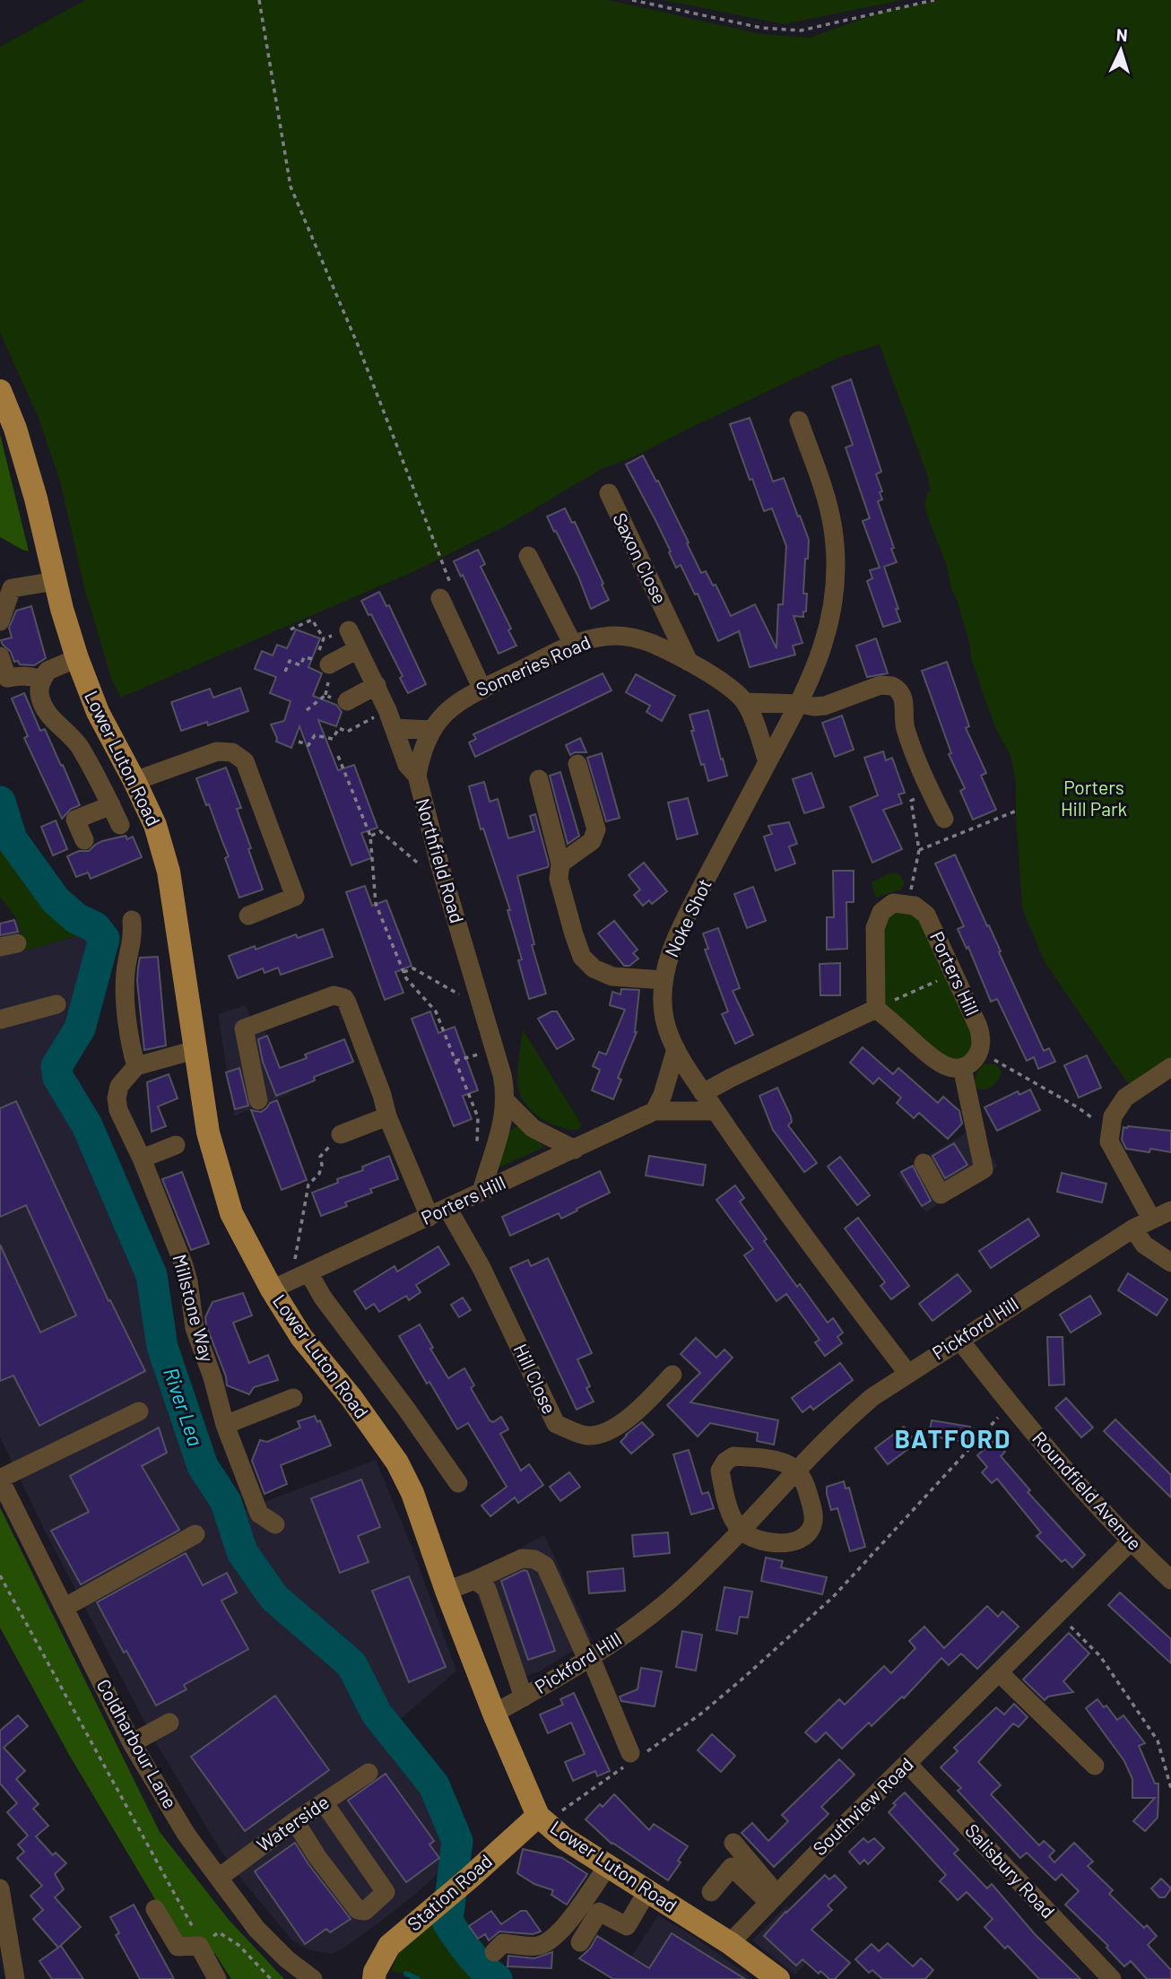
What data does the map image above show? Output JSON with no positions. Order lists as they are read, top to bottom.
{
  "streets": {
    "main road": ["Lower Luton Road", "Station Road"],
    "street": [
      "Saxon Close",
      "Someries Road",
      "Northfield Road",
      "Noke Shot",
      "Porters Hill",
      "Millstone Way",
      "Pickford Hill",
      "Hill Close",
      "Roundfield Avenue",
      "Coldharbour Lane",
      "Southview Road",
      "Waterside",
      "Salisbury Road"
    ]
  },
  "crossings": [
    ["Saxon Close", "Someries Road"],
    ["Someries Road", "Northfield Road"],
    ["Lower Luton Road", "Porters Hill"],
    ["Lower Luton Road", "Pickford Hill"],
    ["Lower Luton Road", "Southview Road"],
    ["Lower Luton Road", "Station Road"],
    ["Northfield Road", "Porters Hill"],
    ["Noke Shot", "Porters Hill"],
    ["Noke Shot", "Pickford Hill"],
    ["Porters Hill", "Hill Close"],
    ["Pickford Hill", "Roundfield Avenue"],
    ["Roundfield Avenue", "Southview Road"],
    ["Coldharbour Lane", "Waterside"],
    ["Southview Road", "Salisbury Road"]
  ],
  "districts": ["BATFORD"],
  "water": ["River Lea"],
  "parks": ["Porters Hill Park"],
  "north": "top"
}
